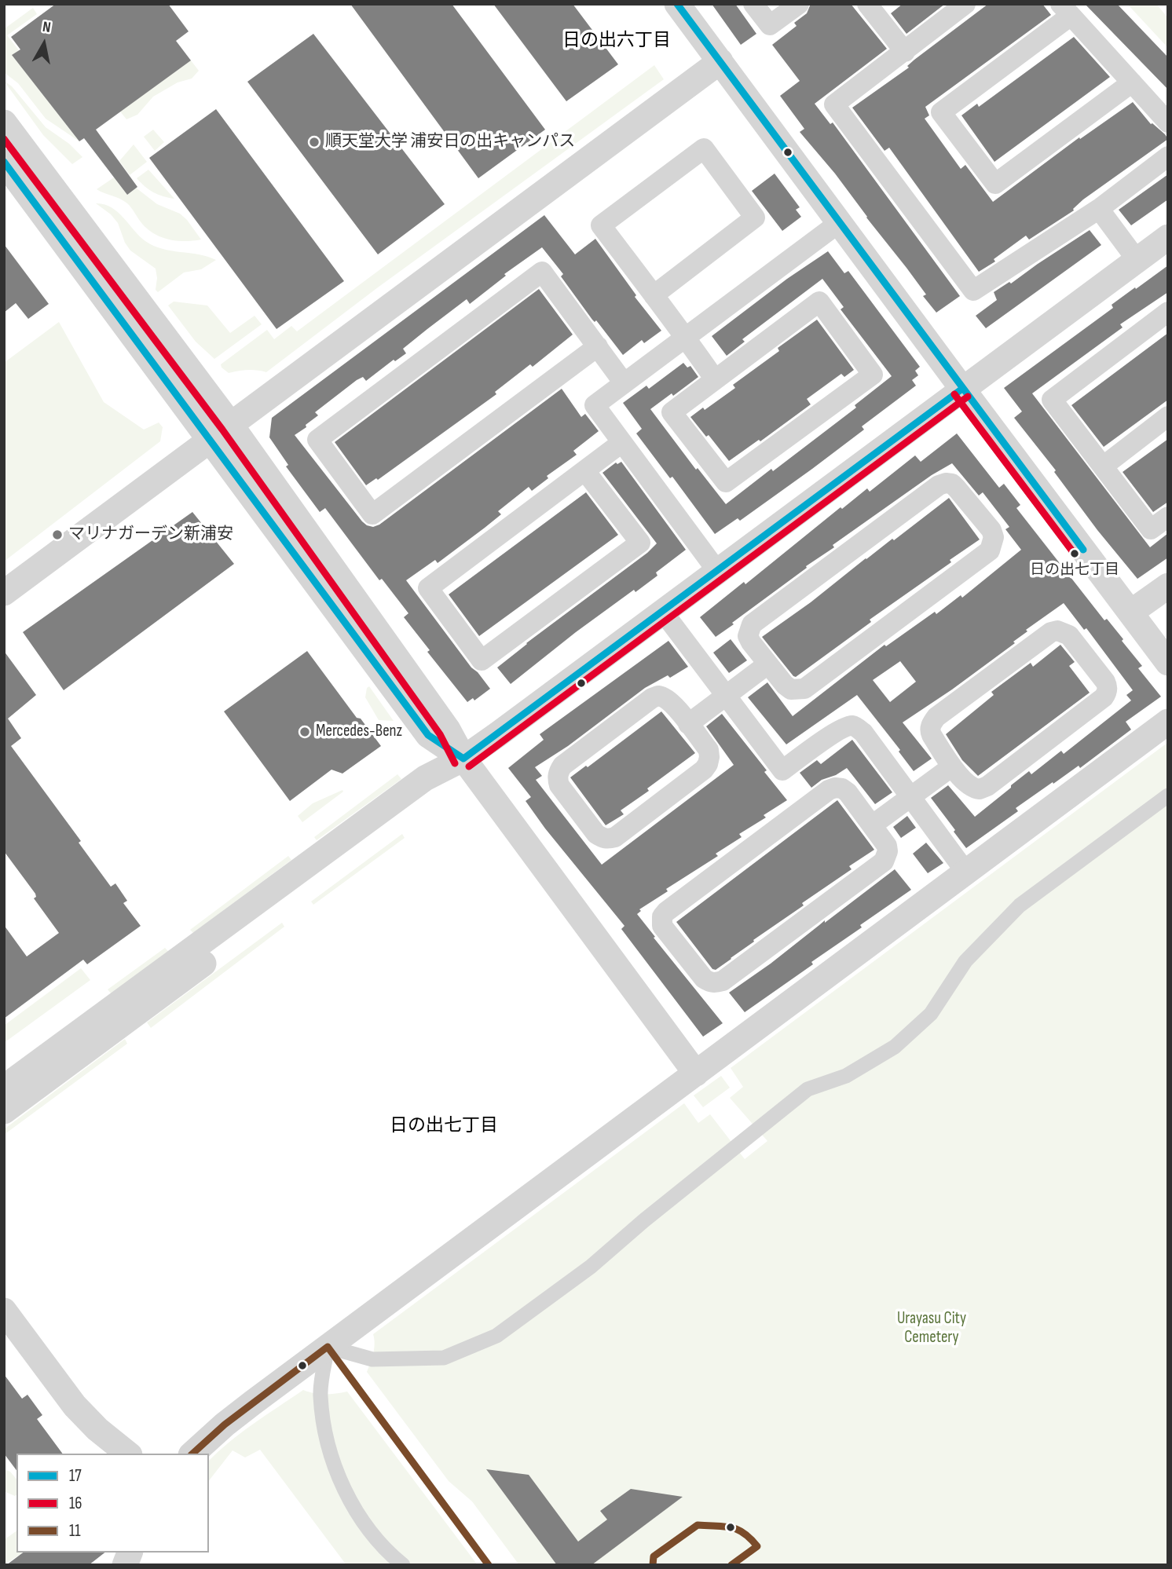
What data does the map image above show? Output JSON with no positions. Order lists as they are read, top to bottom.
{
  "districts": ["日の出六丁目", "日の出七丁目"],
  "parks": ["Urayasu City Cemetery"],
  "places": [
    "順天堂大学 浦安日の出キャンパス",
    "マリナガーデン新浦安",
    "日の出七丁目",
    "Mercedes-Benz"
  ],
  "lines": ["transit line 17", "transit line 16", "transit line 11"],
  "legend": ["17", "16", "11"],
  "north": "top"
}
